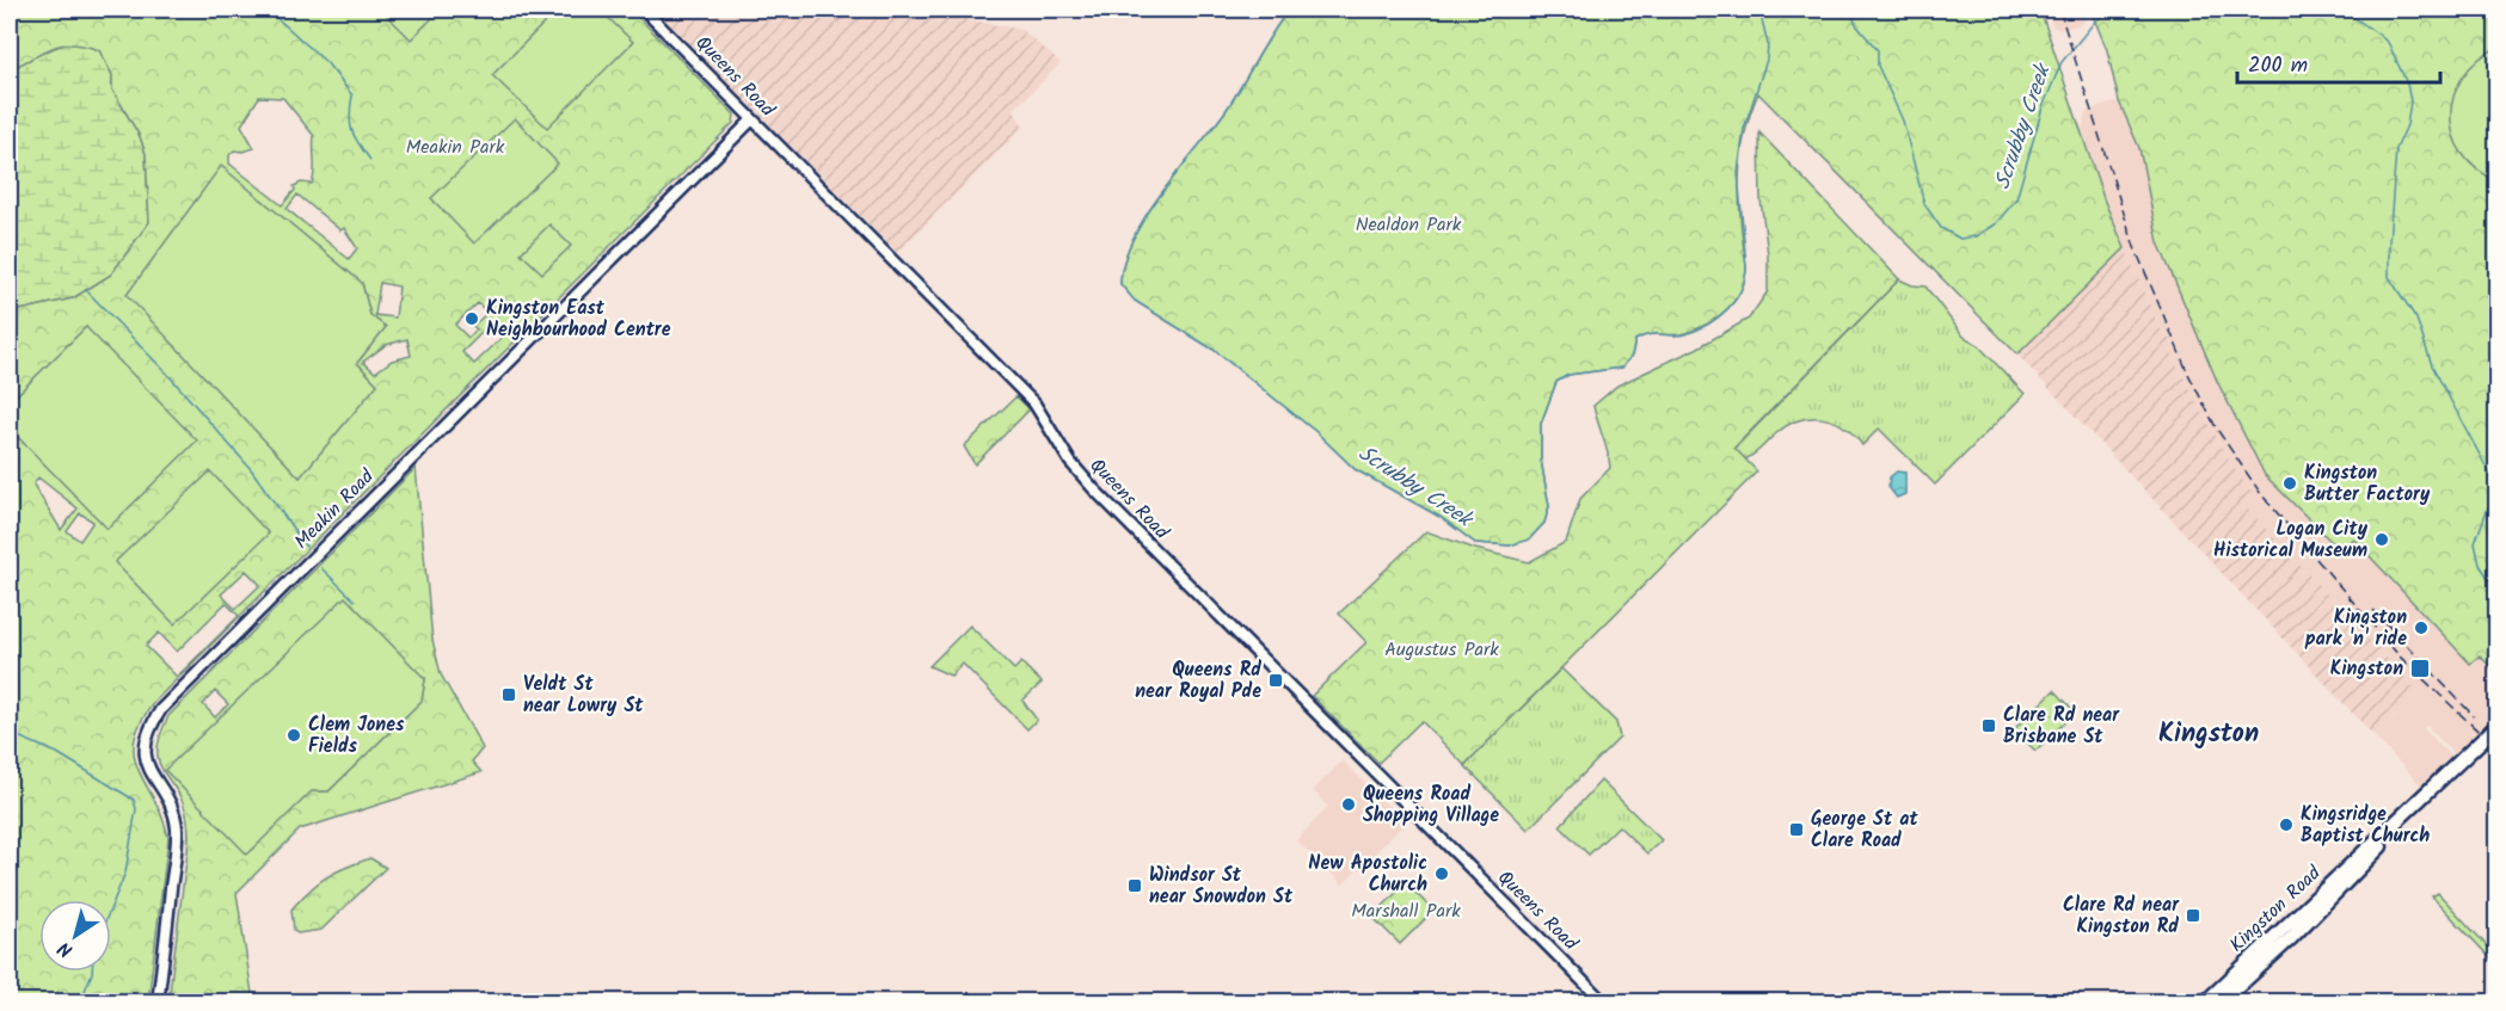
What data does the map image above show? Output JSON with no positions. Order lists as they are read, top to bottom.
{
  "streets": {
    "main road": ["Kingston Road"],
    "street": ["Queens Road", "Meakin Road"]
  },
  "crossings": [
    ["Queens Road", "Meakin Road"]
  ],
  "districts": ["Kingston"],
  "water": ["Scrubby Creek"],
  "parks": [
    "Meakin Park",
    "Nealdon Park",
    "Augustus Park",
    "Marshall Park"
  ],
  "places": {
    "other": [
      "Kingston East Neighbourhood Centre",
      "Kingston Butter Factory",
      "Logan City Historical Museum",
      "Kingston park 'n' ride",
      "Clem Jones Fields",
      "Queens Road Shopping Village",
      "Kingsridge Baptist Church",
      "New Apostolic Church"
    ],
    "transit": [
      "Kingston",
      "Queens Rd near Royal Pde",
      "Veldt St near Lowry St",
      "Clare Rd near Brisbane St",
      "George St at Clare Road",
      "Windsor St near Snowdon St",
      "Clare Rd near Kingston Rd"
    ]
  },
  "scale_bar": "200 m",
  "north": "bottom left"
}
